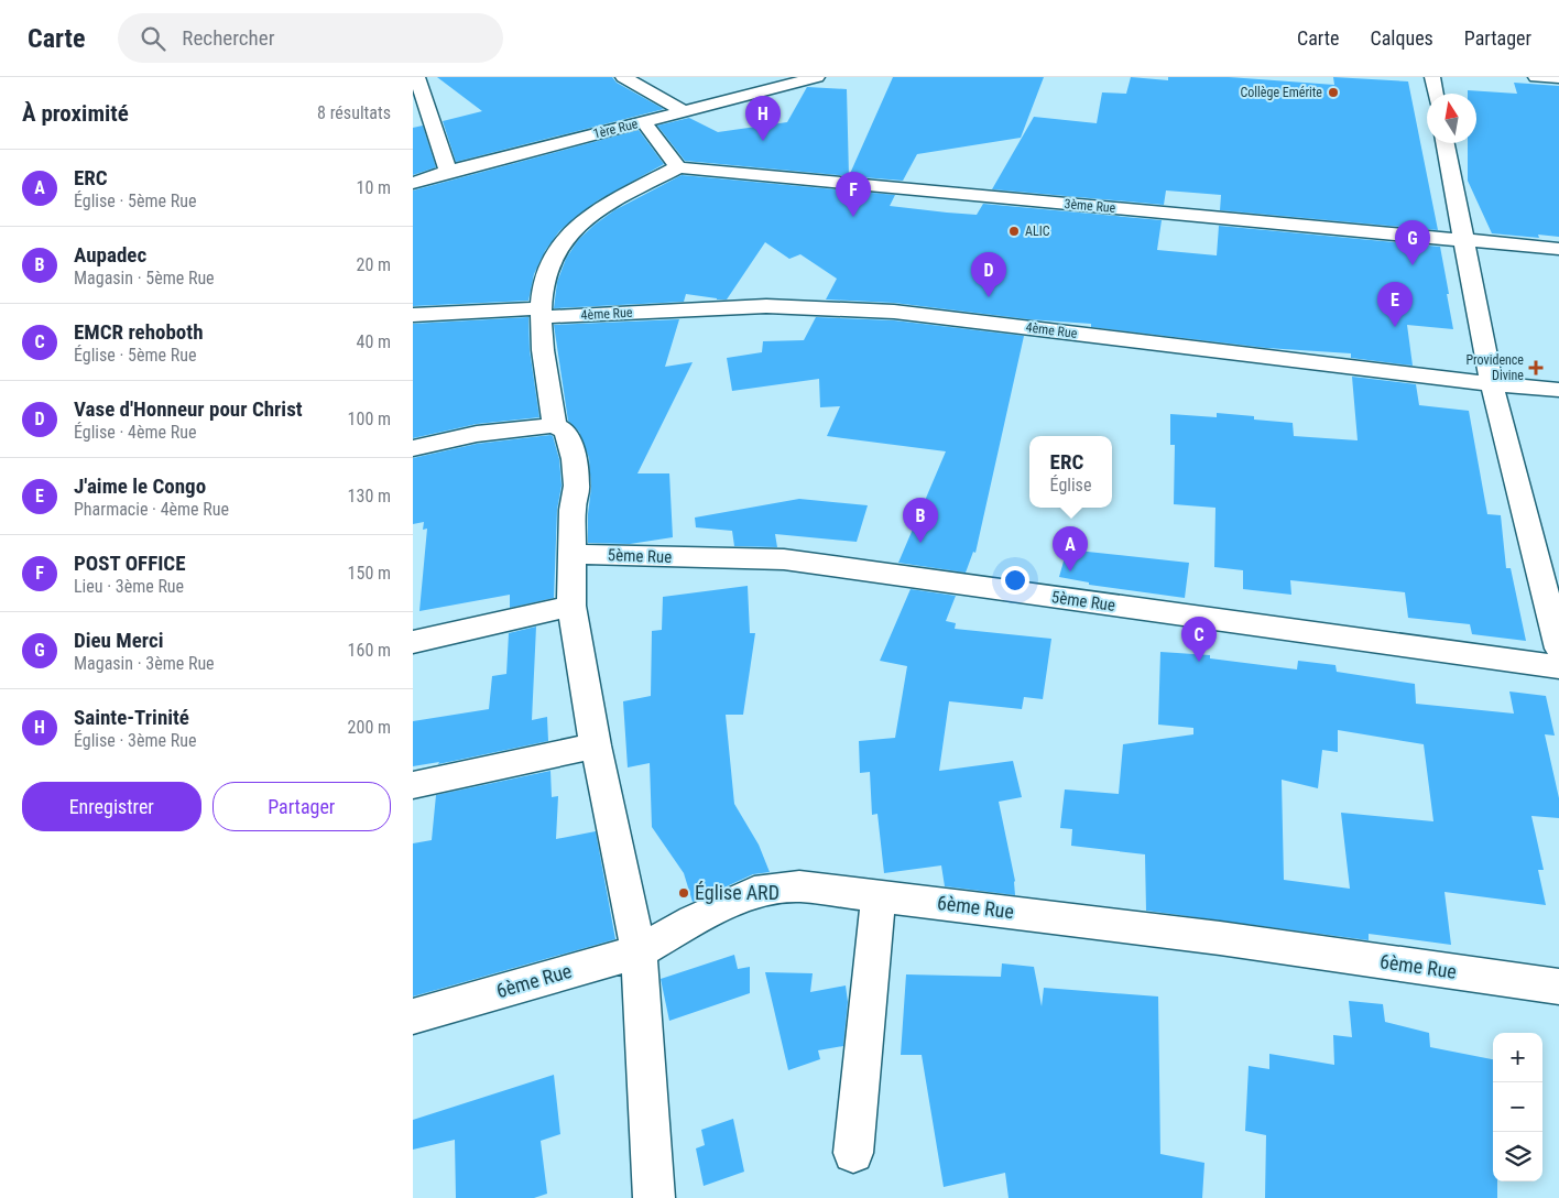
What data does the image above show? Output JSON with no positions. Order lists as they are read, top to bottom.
{
  "streets": {
    "street": [
      "1ère Rue",
      "3ème Rue",
      "4ème Rue",
      "5ème Rue",
      "6ème Rue"
    ]
  },
  "places": {
    "other": ["Collège Emérite", "ALIC", "Église ARD"],
    "health": ["Providence Divine"]
  },
  "north": "top",
  "page": {
    "header": "Carte",
    "search": "Rechercher",
    "nav": ["Carte", "Calques", "Partager"],
    "heading": ["À proximité", "8 résultats"],
    "pins": [
      "H",
      "F",
      "G",
      "D",
      "E",
      "B",
      "A",
      "C"
    ],
    "list": [
      {
        "mark": "A",
        "name": "ERC",
        "note": "Église · 5ème Rue",
        "value": "10 m"
      },
      {
        "mark": "B",
        "name": "Aupadec",
        "note": "Magasin · 5ème Rue",
        "value": "20 m"
      },
      {
        "mark": "C",
        "name": "EMCR rehoboth",
        "note": "Église · 5ème Rue",
        "value": "40 m"
      },
      {
        "mark": "D",
        "name": "Vase d'Honneur pour Christ",
        "note": "Église · 4ème Rue",
        "value": "100 m"
      },
      {
        "mark": "E",
        "name": "J'aime le Congo",
        "note": "Pharmacie · 4ème Rue",
        "value": "130 m"
      },
      {
        "mark": "F",
        "name": "POST OFFICE",
        "note": "Lieu · 3ème Rue",
        "value": "150 m"
      },
      {
        "mark": "G",
        "name": "Dieu Merci",
        "note": "Magasin · 3ème Rue",
        "value": "160 m"
      },
      {
        "mark": "H",
        "name": "Sainte-Trinité",
        "note": "Église · 3ème Rue",
        "value": "200 m"
      }
    ],
    "popup": ["ERC", "Église"],
    "buttons": ["Enregistrer", "Partager"],
    "map_buttons": ["+", "−"]
  }
}
